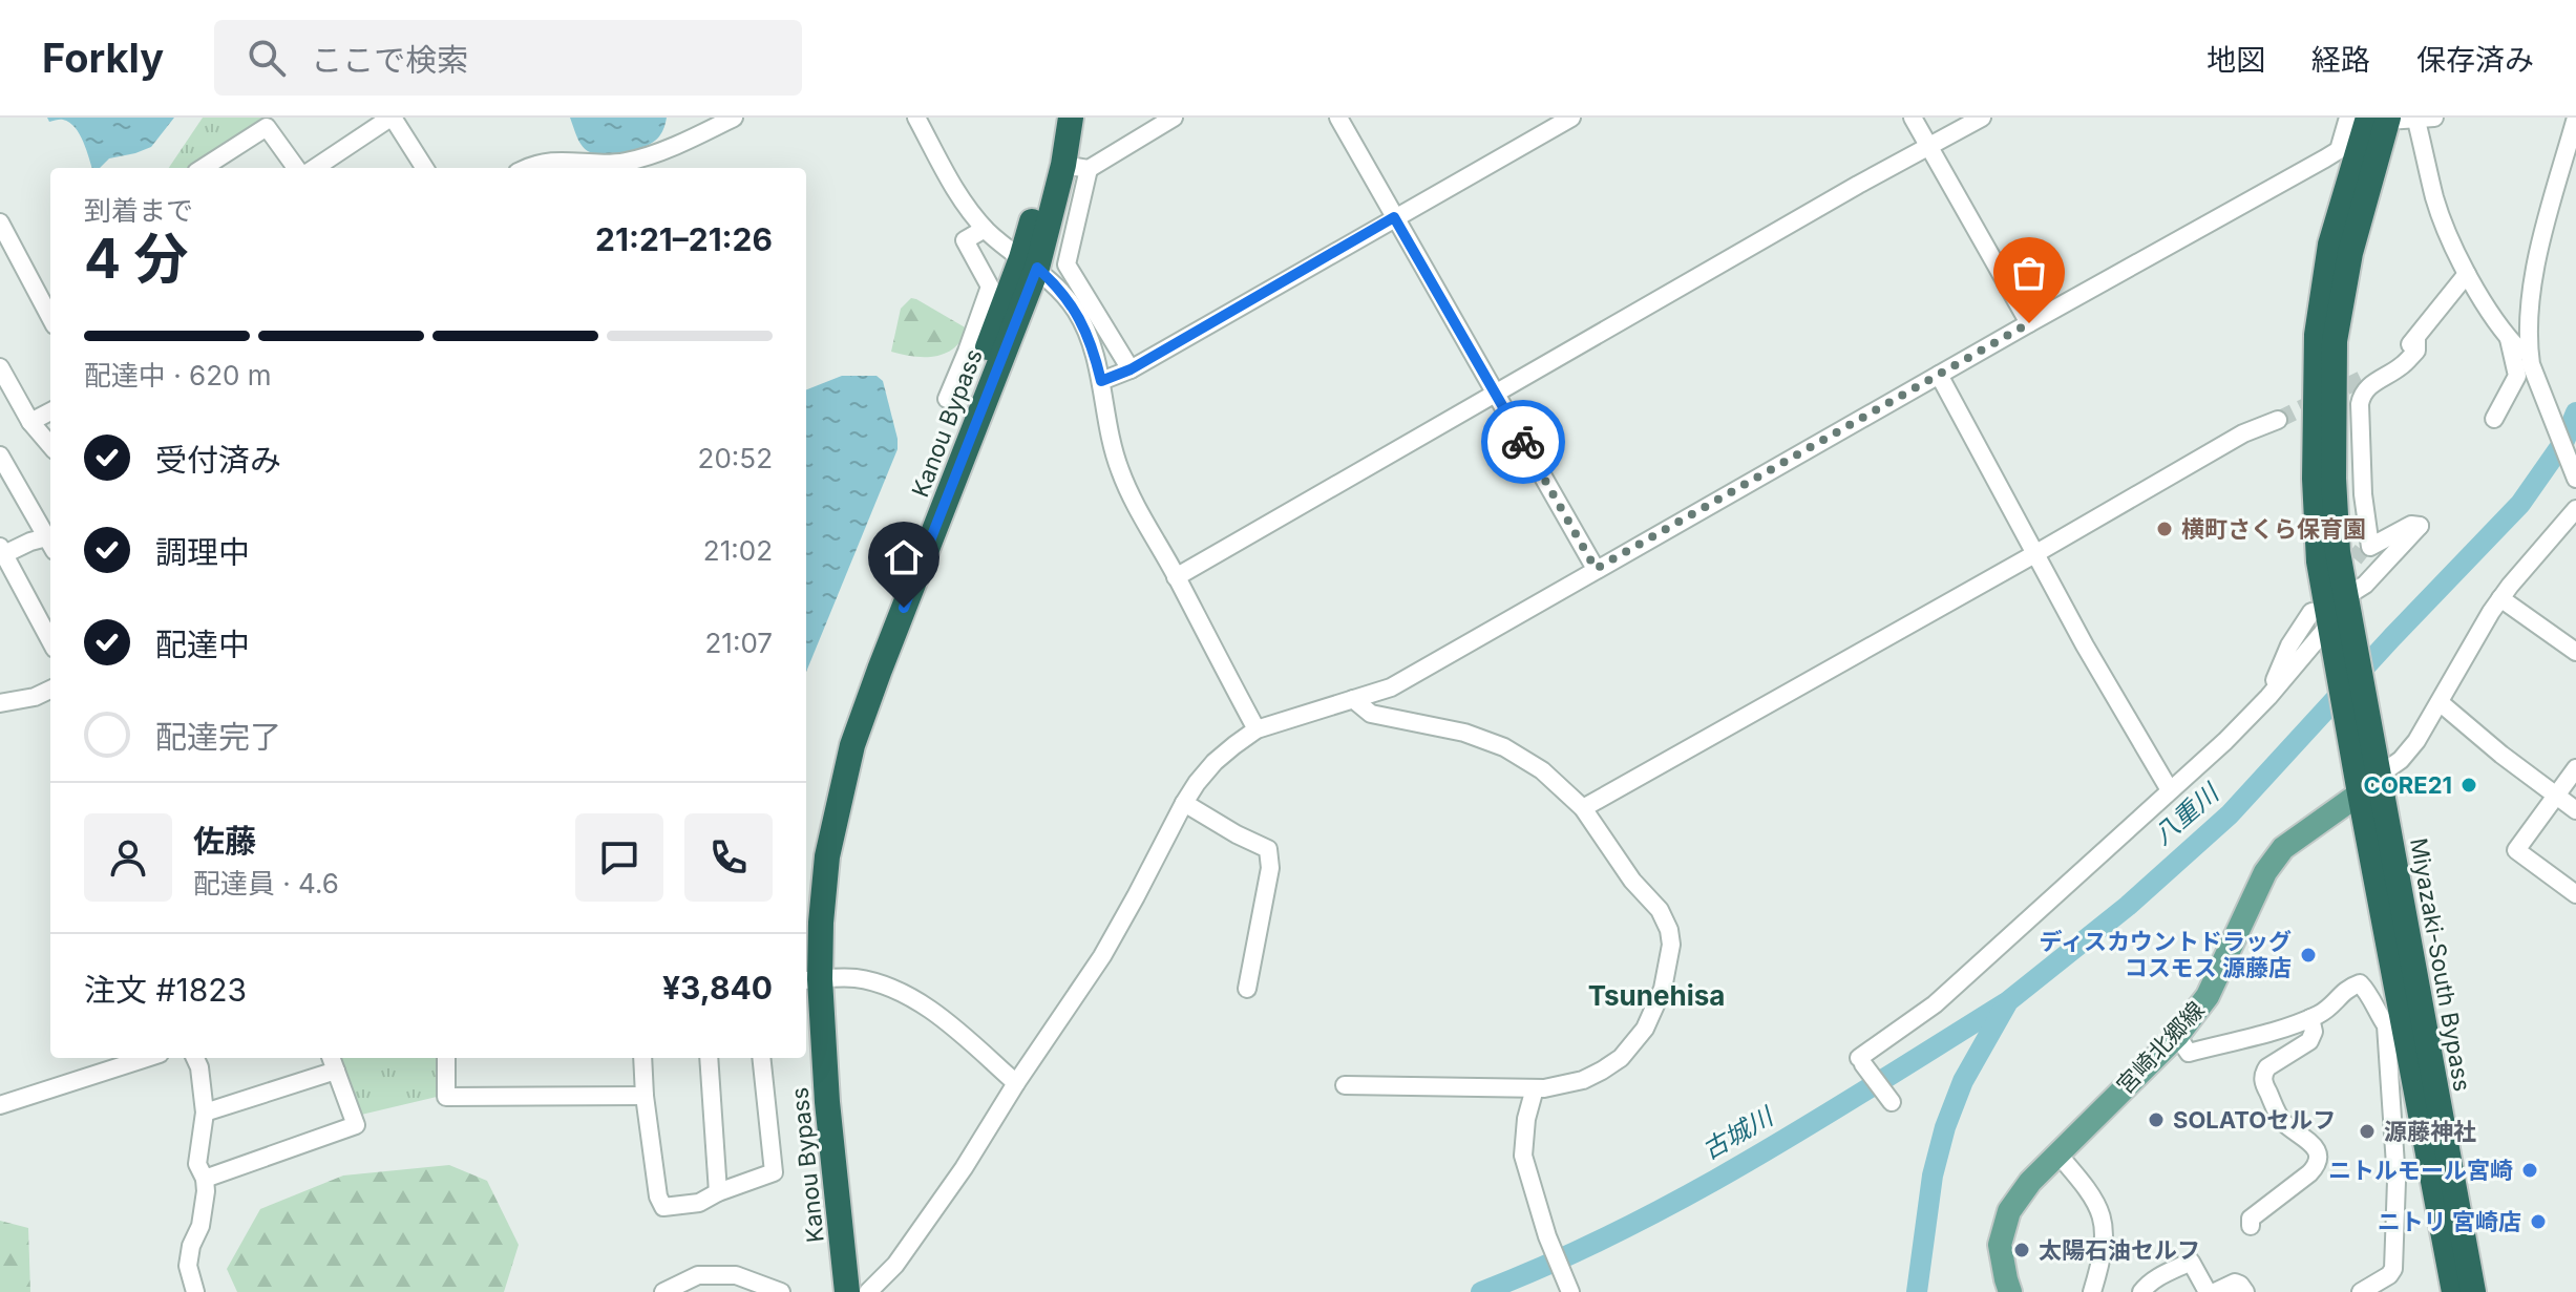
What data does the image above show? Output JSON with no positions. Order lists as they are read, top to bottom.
{
  "streets": {
    "highway": ["Kanou Bypass", "Miyazaki-South Bypass"],
    "main road": ["宮崎北郷線"]
  },
  "crossings": [
    ["Miyazaki-South Bypass", "宮崎北郷線"]
  ],
  "districts": ["Tsunehisa"],
  "water": ["八重川", "古城川"],
  "places": [
    "横町さくら保育園",
    "CORE21",
    "ディスカウントドラッグ コスモス 源藤店",
    "SOLATOセルフ",
    "源藤神社",
    "ニトルモール宮崎",
    "ニトリ 宮崎店",
    "太陽石油セルフ"
  ],
  "page": {
    "header": "Forkly",
    "search": "ここで検索",
    "nav": ["地図", "経路", "保存済み"],
    "heading": ["4 分", "到着まで", "21:21–21:26"],
    "panel": [
      "佐藤",
      "配達員 · 4.6",
      "注文 #1823",
      "¥3,840"
    ],
    "bar": "配達中 · 620 m",
    "list": [
      ["受付済み", "20:52"],
      ["調理中", "21:02"],
      ["配達中", "21:07"],
      "配達完了"
    ]
  }
}
